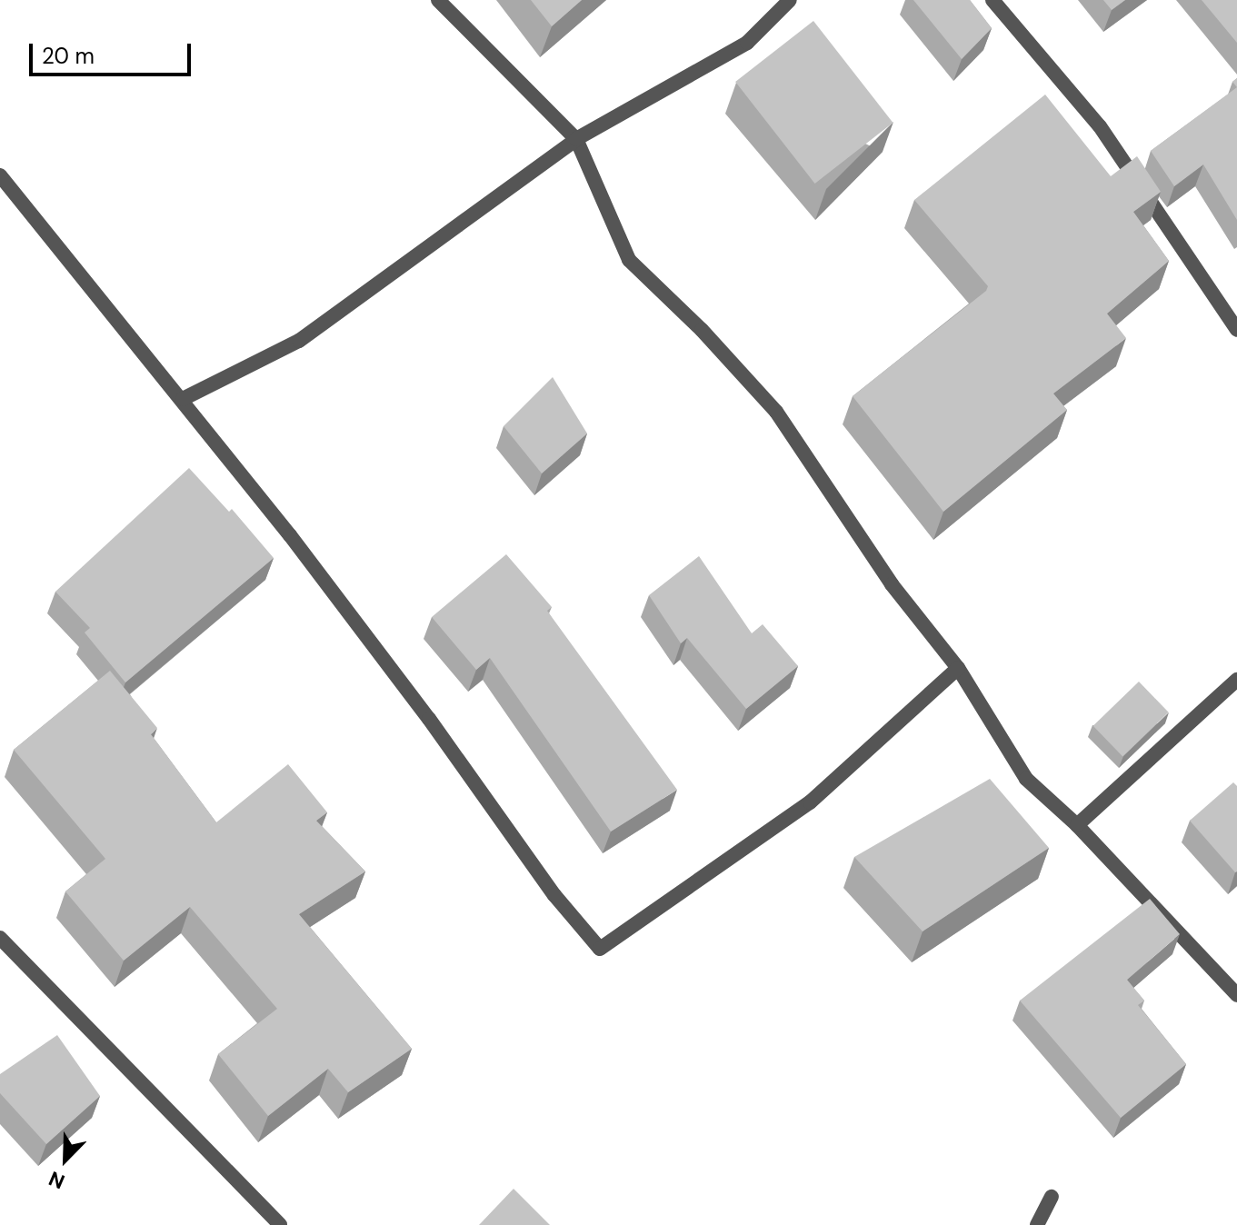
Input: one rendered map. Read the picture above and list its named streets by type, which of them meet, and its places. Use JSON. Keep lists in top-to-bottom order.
{
  "scale_bar": "20 m",
  "north": "bottom left"
}
